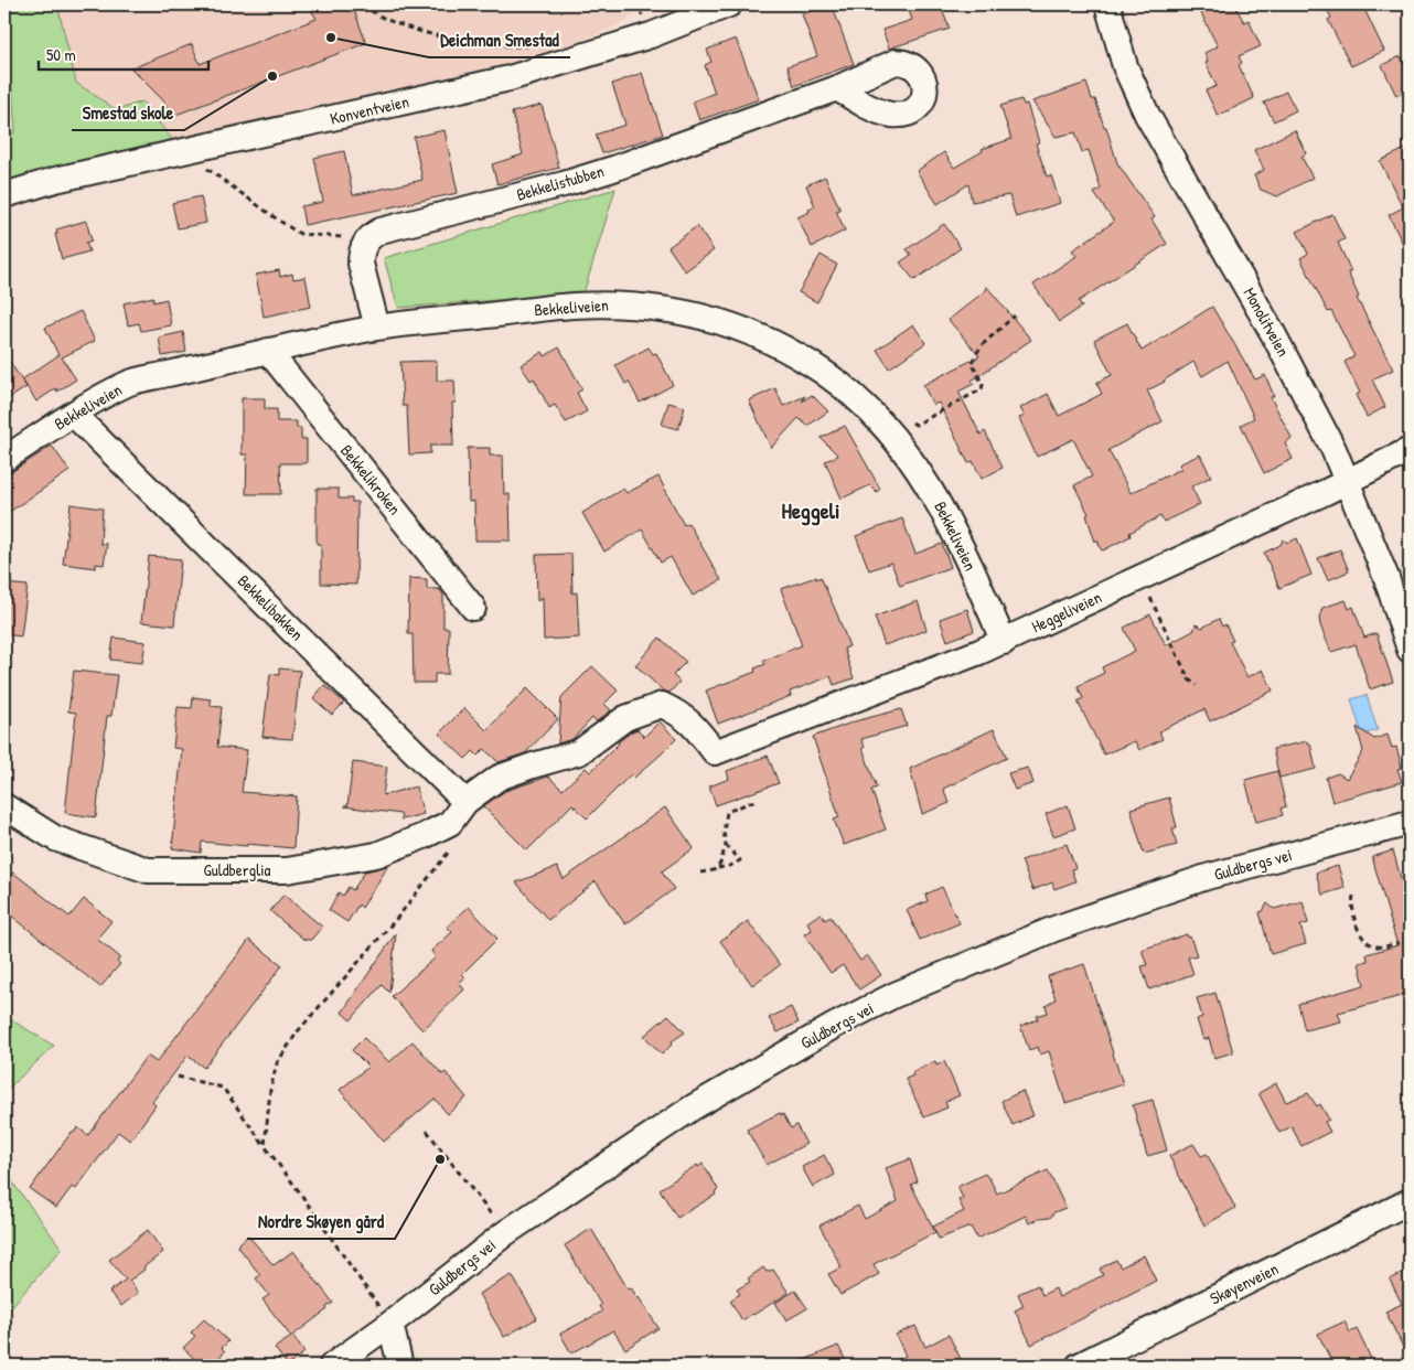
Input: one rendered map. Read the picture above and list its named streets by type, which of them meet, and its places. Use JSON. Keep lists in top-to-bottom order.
{
  "streets": {
    "street": [
      "Konventveien",
      "Bekkelistubben",
      "Bekkeliveien",
      "Monolitveien",
      "Bekkelikroken",
      "Bekkelibakken",
      "Heggeliveien",
      "Guldbergs vei",
      "Guldberglia",
      "Skøyenveien"
    ]
  },
  "crossings": [
    ["Bekkeliveien", "Bekkelikroken"],
    ["Bekkeliveien", "Bekkelibakken"],
    ["Bekkeliveien", "Heggeliveien"],
    ["Monolitveien", "Heggeliveien"],
    ["Bekkelibakken", "Heggeliveien"],
    ["Bekkelibakken", "Guldberglia"],
    ["Heggeliveien", "Guldberglia"]
  ],
  "districts": ["Heggeli"],
  "places": ["Deichman Smestad", "Smestad skole", "Nordre Skøyen gård"],
  "scale_bar": "50 m"
}
